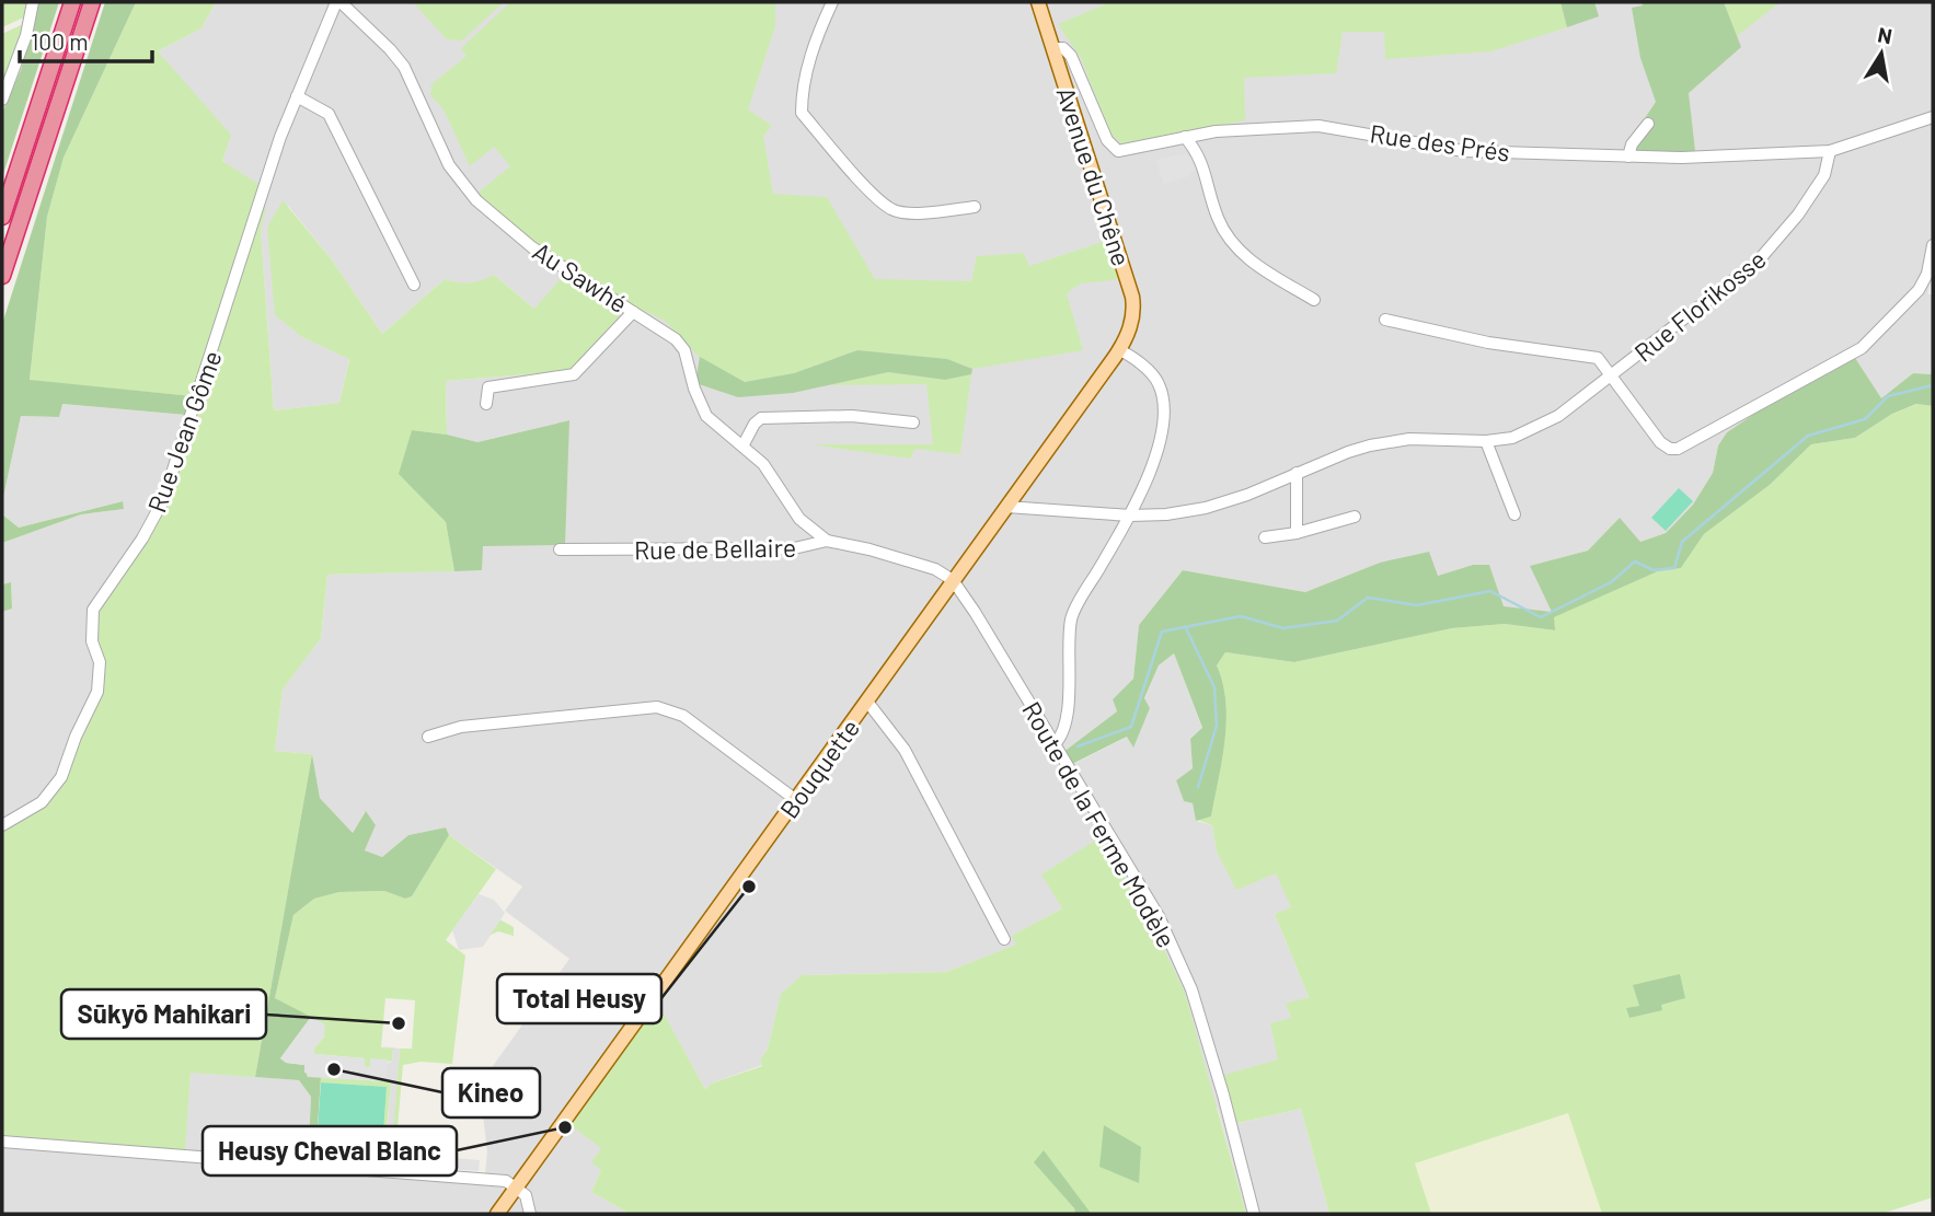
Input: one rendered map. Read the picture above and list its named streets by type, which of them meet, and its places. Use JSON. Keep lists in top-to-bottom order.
{
  "streets": {
    "main road": ["Avenue du Chêne", "Bouquette"],
    "street": [
      "Rue des Prés",
      "Au Sawhé",
      "Rue Florikosse",
      "Rue Jean Gôme",
      "Rue de Bellaire",
      "Route de la Ferme Modèle"
    ]
  },
  "crossings": [
    ["Rue des Prés", "Avenue du Chêne"],
    ["Rue des Prés", "Rue Florikosse"],
    ["Avenue du Chêne", "Bouquette"],
    ["Au Sawhé", "Rue Jean Gôme"],
    ["Au Sawhé", "Rue de Bellaire"],
    ["Rue Florikosse", "Bouquette"],
    ["Rue de Bellaire", "Bouquette"],
    ["Rue de Bellaire", "Route de la Ferme Modèle"],
    ["Bouquette", "Route de la Ferme Modèle"]
  ],
  "places": [
    "Total Heusy",
    "Sūkyō Mahikari",
    "Kineo",
    "Heusy Cheval Blanc"
  ],
  "scale_bar": "100 m",
  "north": "top"
}
